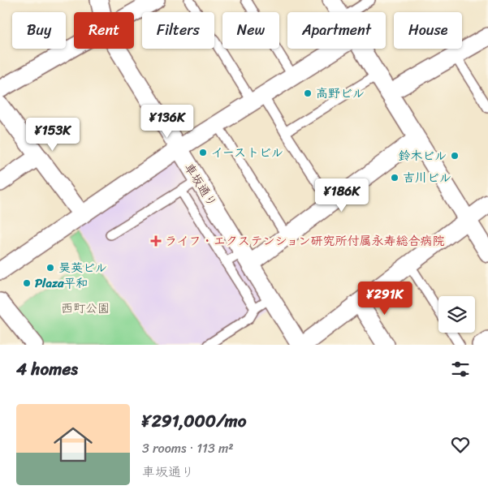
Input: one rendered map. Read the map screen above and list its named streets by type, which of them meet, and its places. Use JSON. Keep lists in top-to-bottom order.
{
  "streets": {
    "street": ["車坂通り"]
  },
  "parks": ["西町公園"],
  "places": {
    "other": [
      "高野ビル",
      "イーストビル",
      "鈴木ビル",
      "吉川ビル",
      "昊英ビル",
      "Plaza平和"
    ],
    "health": ["ライフ・エクステンション研究所付属永寿総合病院"]
  },
  "page": {
    "chip": [
      "Buy",
      "Rent",
      "Filters",
      "New",
      "Apartment",
      "House"
    ],
    "price": [
      "¥136K",
      "¥153K",
      "¥186K",
      "¥291K"
    ],
    "heading": "4 homes",
    "list": [
      {
        "name": "¥291,000/mo",
        "note": "3 rooms · 113 m² · 車坂通り"
      }
    ]
  }
}
